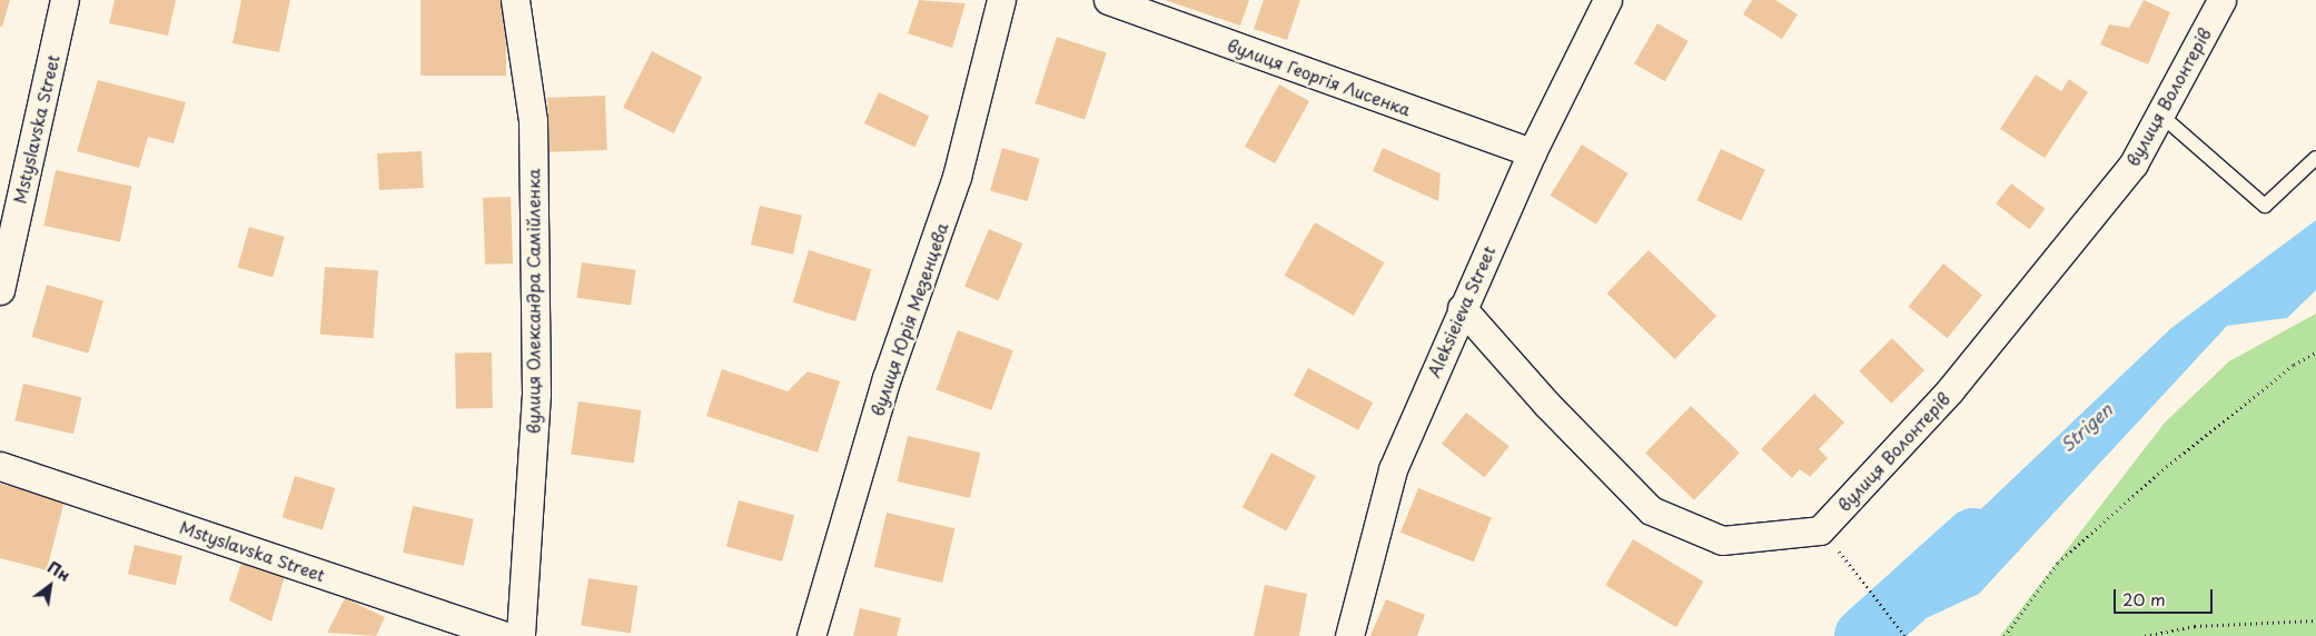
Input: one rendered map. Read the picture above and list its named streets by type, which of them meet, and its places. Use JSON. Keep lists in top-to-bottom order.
{
  "streets": {
    "street": [
      "вулиця Георгія Лисенка",
      "вулиця Волонтерів",
      "Mstyslavska Street",
      "вулиця Олександра Самійленка",
      "Aleksieieva Street",
      "вулиця Юрія Мезенцева"
    ]
  },
  "crossings": [
    ["вулиця Георгія Лисенка", "Aleksieieva Street"],
    ["вулиця Волонтерів", "Aleksieieva Street"]
  ],
  "water": ["Strigen"],
  "scale_bar": "20 m",
  "north": "top right"
}
